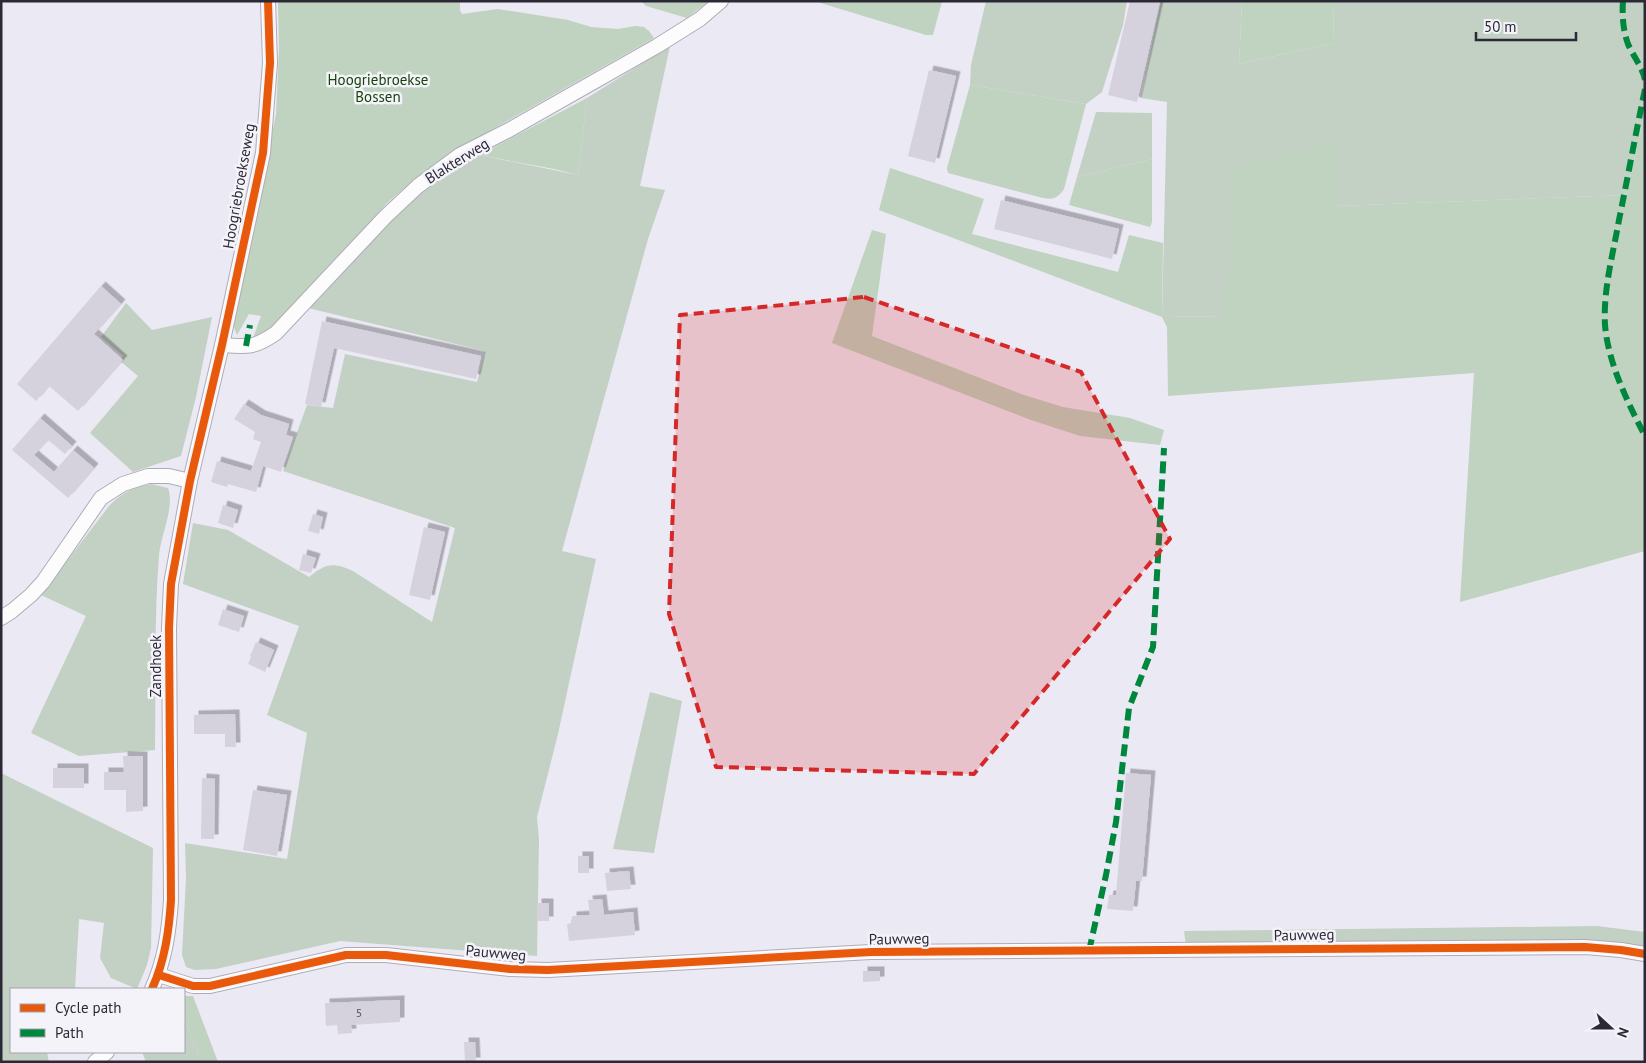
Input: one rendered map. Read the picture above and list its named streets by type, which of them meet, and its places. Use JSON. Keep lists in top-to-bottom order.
{
  "streets": {
    "street": [
      "Blakterweg",
      "Hoogriebroekseweg",
      "Zandhoek",
      "Pauwweg"
    ]
  },
  "crossings": [
    ["Blakterweg", "Hoogriebroekseweg"],
    ["Blakterweg", "Zandhoek"],
    ["Hoogriebroekseweg", "Zandhoek"],
    ["Zandhoek", "Pauwweg"]
  ],
  "parks": ["Hoogriebroekse Bossen"],
  "house_numbers": ["5"],
  "legend": ["Cycle path", "Path"],
  "scale_bar": "50 m",
  "north": "right"
}
